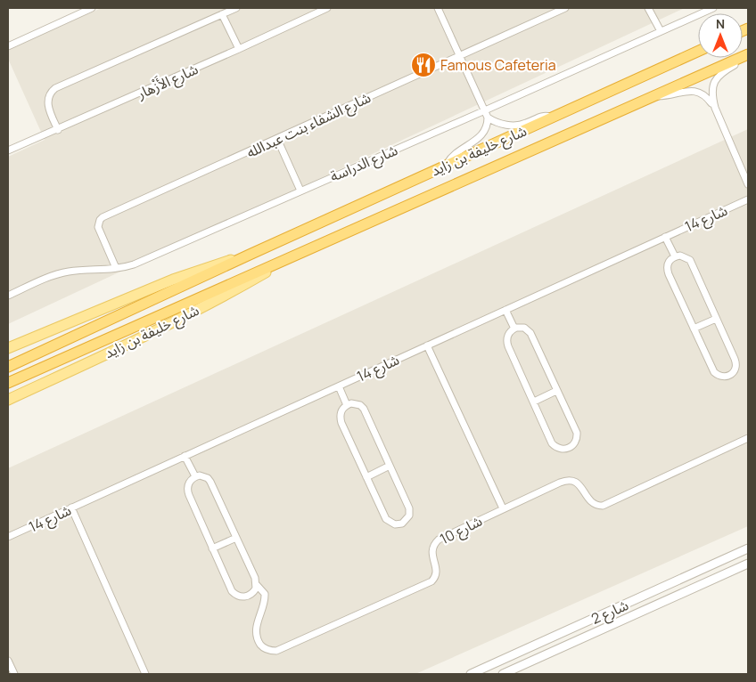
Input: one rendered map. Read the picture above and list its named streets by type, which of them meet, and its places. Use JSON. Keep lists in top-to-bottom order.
{
  "streets": {
    "highway": ["شارع خليفة بن زايد"],
    "street": [
      "شارع الأَزْهار",
      "شارع الشفاء بنت عبدالله",
      "شارع الدراسة",
      "شارع 14",
      "شارع 10",
      "شارع 2"
    ]
  },
  "crossings": [
    ["شارع الشفاء بنت عبدالله", "شارع الدراسة"]
  ],
  "places": {
    "restaurant": ["Famous Cafeteria"]
  },
  "north": "top"
}
